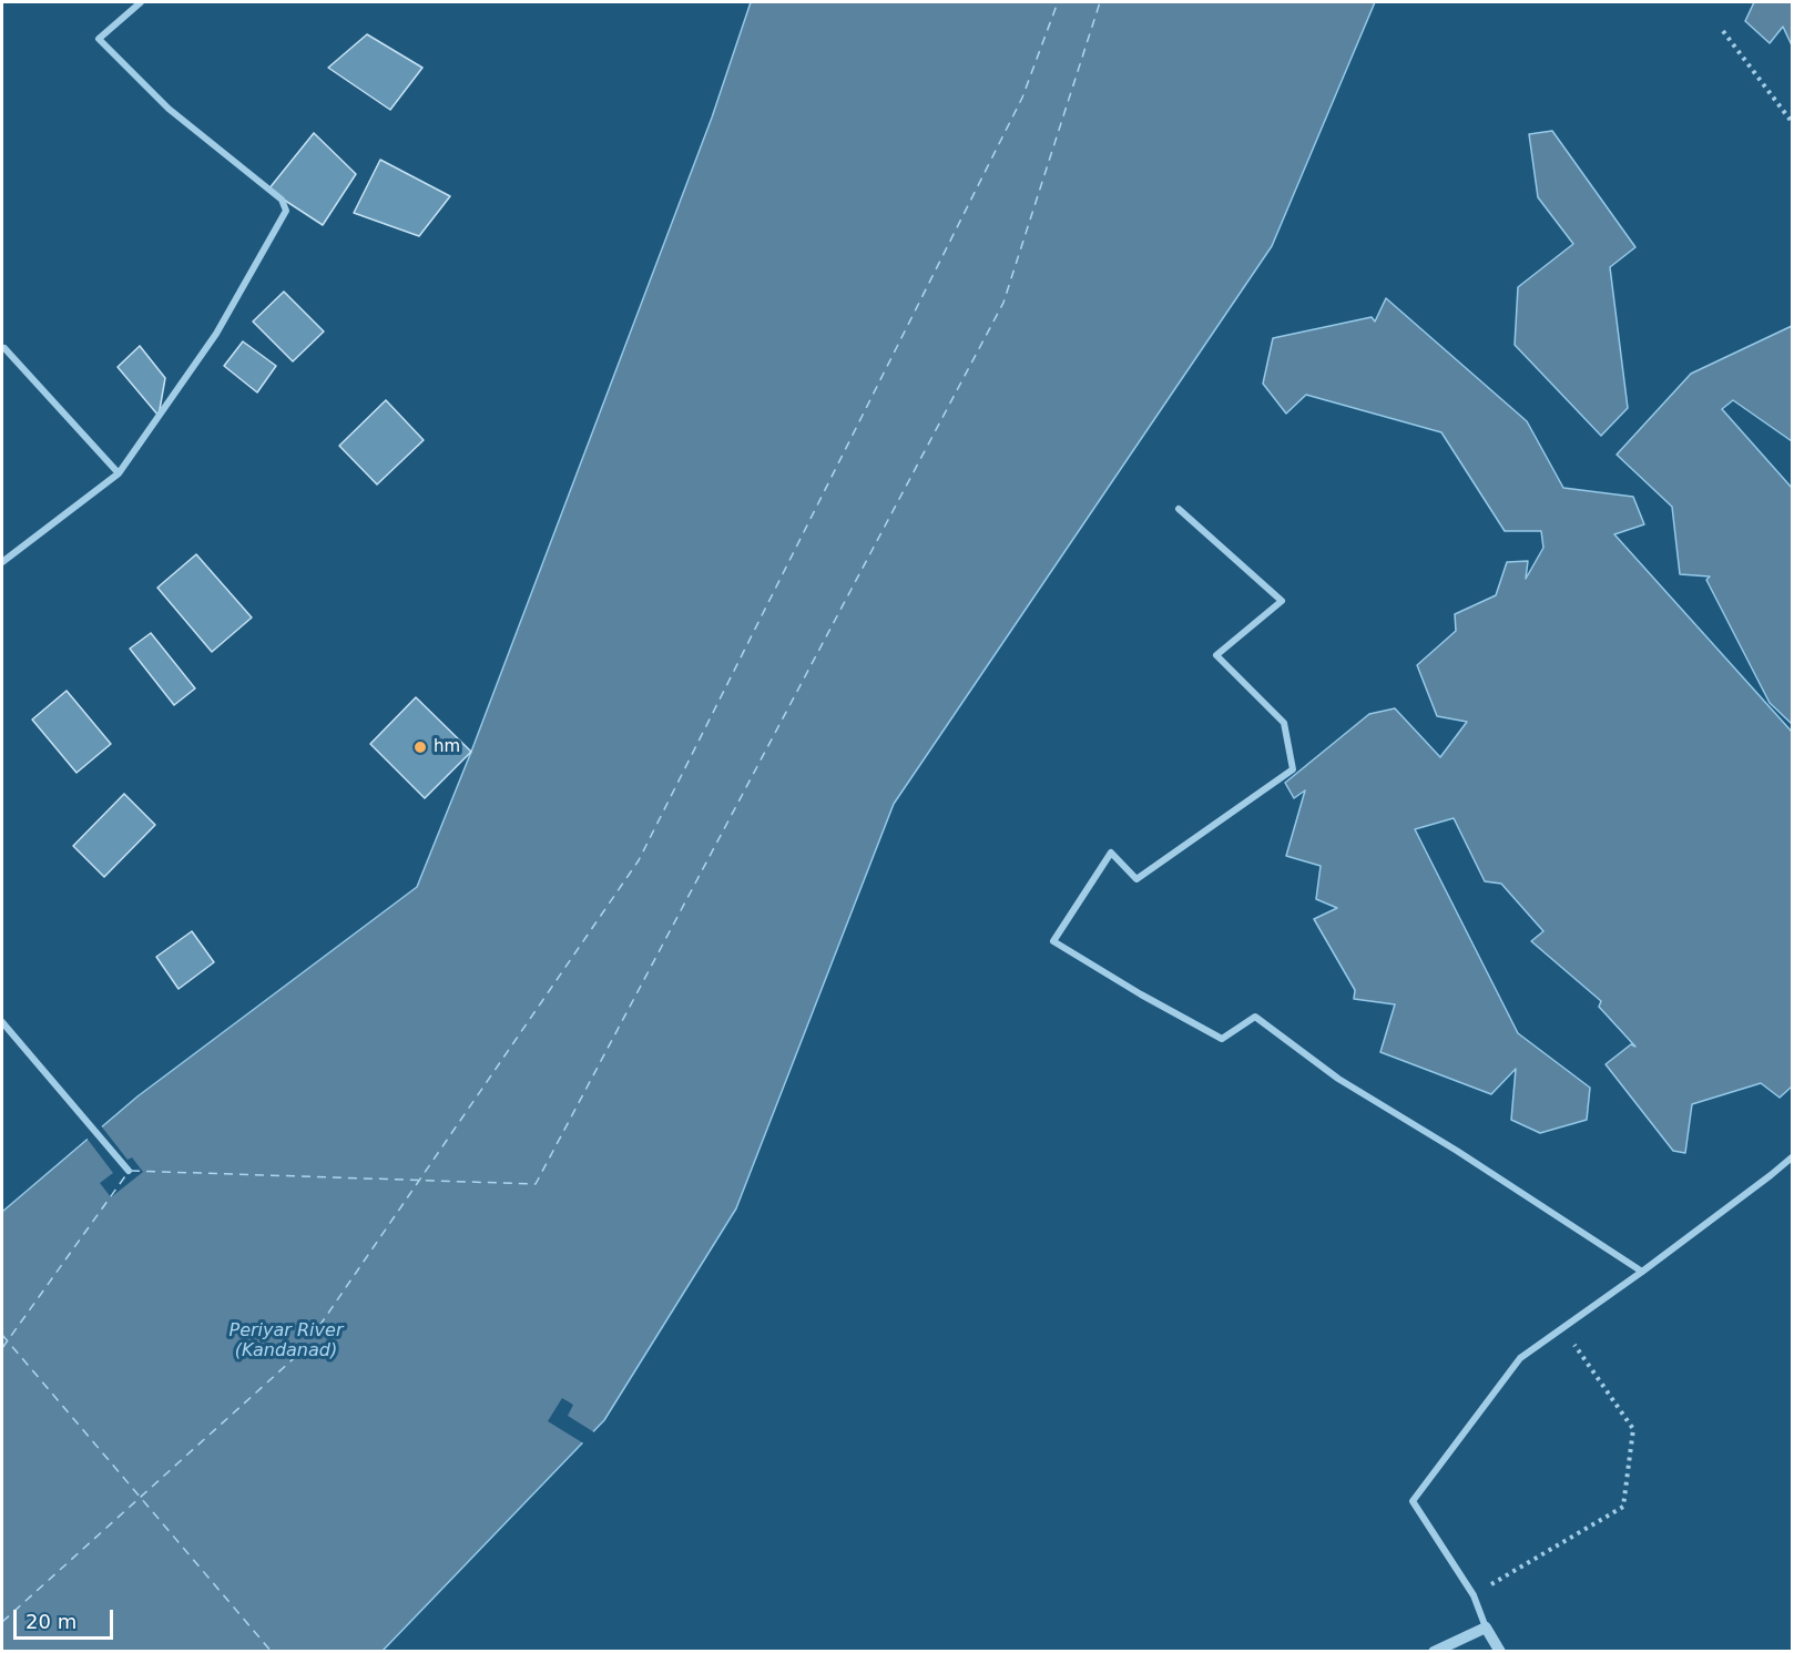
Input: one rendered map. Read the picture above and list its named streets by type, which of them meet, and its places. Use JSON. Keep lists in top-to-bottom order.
{
  "water": ["Periyar River (Kandanad)"],
  "places": ["hm"],
  "scale_bar": "20 m"
}
